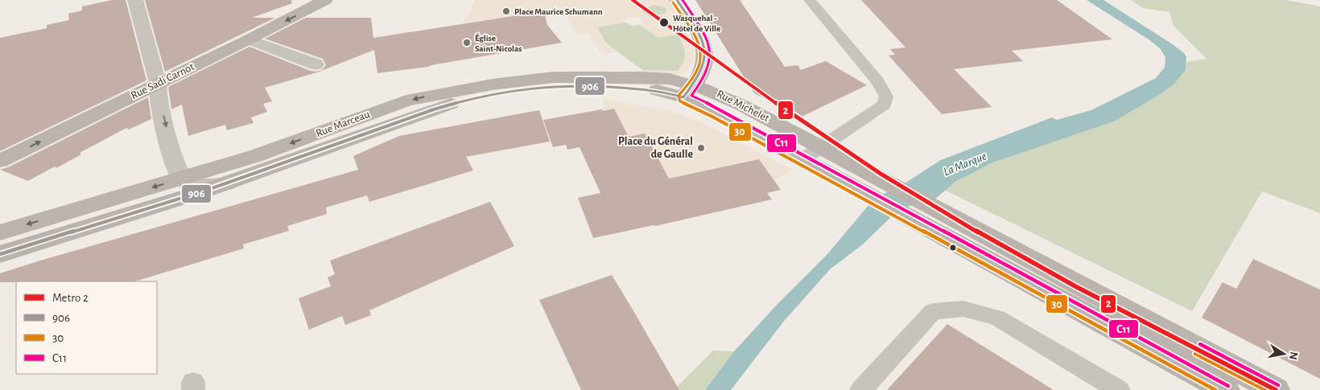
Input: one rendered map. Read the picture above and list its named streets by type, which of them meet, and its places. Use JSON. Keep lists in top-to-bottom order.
{
  "streets": {
    "street": ["Rue Sadi Carnot", "Rue Michelet", "Rue Marceau"]
  },
  "crossings": [
    ["Rue Michelet", "Rue Marceau"]
  ],
  "water": ["La Marque"],
  "places": [
    "Place Maurice Schumann",
    "Wasquehal - Hôtel de Ville",
    "Église Saint-Nicolas",
    "Place du Général de Gaulle"
  ],
  "lines": [
    "metro line 2",
    "transit line 906",
    "transit line C11",
    "transit line 30"
  ],
  "legend": [
    "Metro 2",
    "906",
    "30",
    "C11"
  ],
  "north": "right"
}
